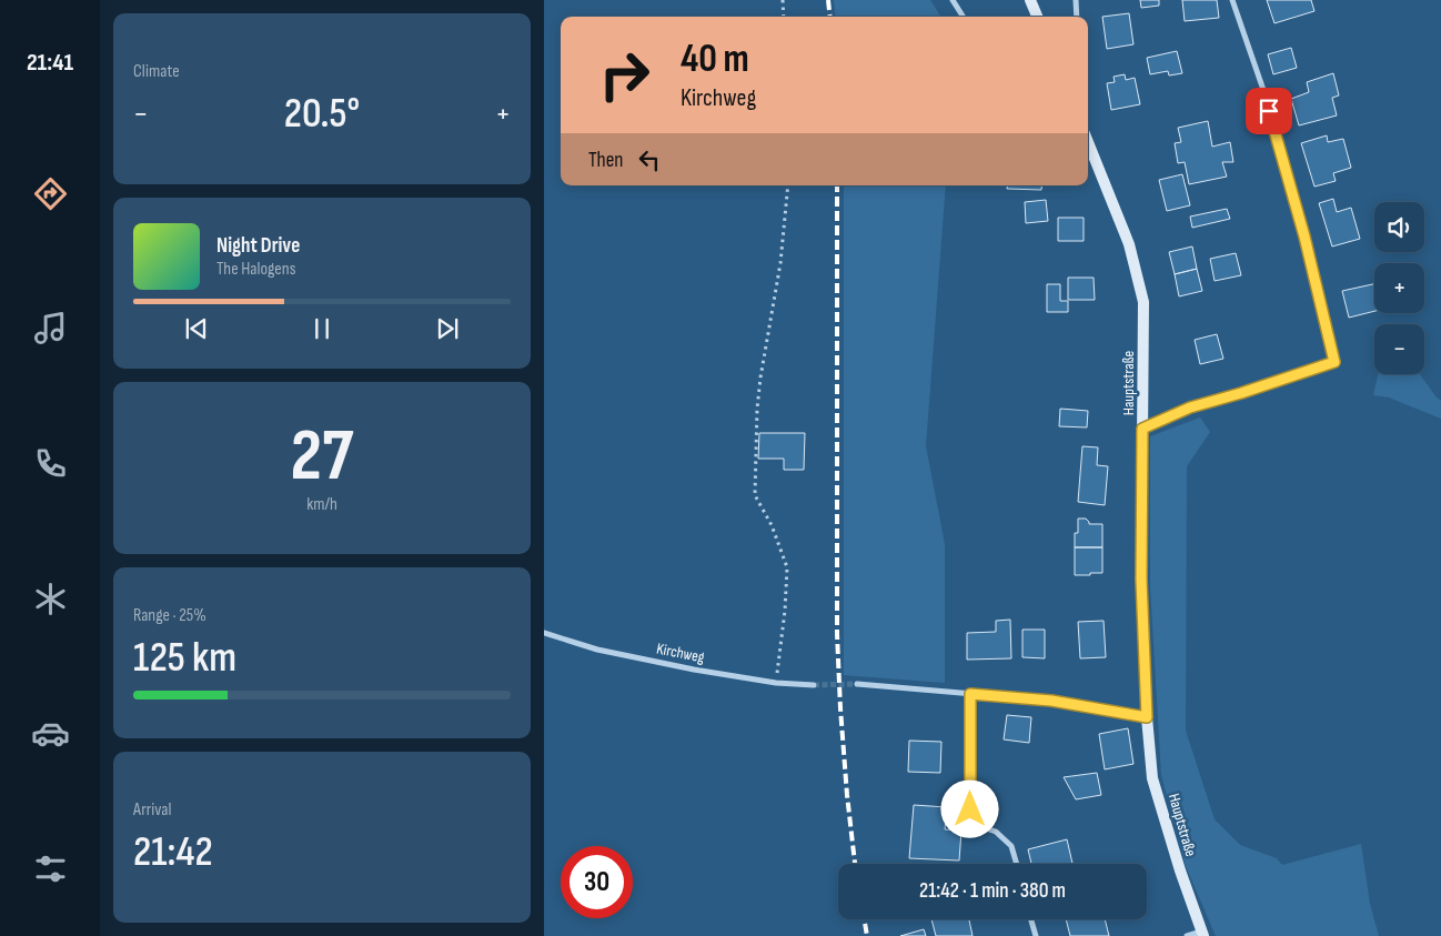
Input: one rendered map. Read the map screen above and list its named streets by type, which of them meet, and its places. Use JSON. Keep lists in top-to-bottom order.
{
  "streets": {
    "main road": ["Hauptstraße"],
    "street": ["Kirchweg"]
  },
  "page": {
    "tabs": "21:41",
    "tile": [
      "Climate",
      ["27", "km/h"],
      ["Range · 25%", "125 km"],
      ["Arrival", "21:42"]
    ],
    "turn": ["40 m", "Kirchweg"],
    "heat": ["−", "20.5°", "+"],
    "then": "Then",
    "map_buttons": ["+", "−"],
    "song": ["Night Drive", "The Halogens"],
    "limit": "30",
    "trip": "21:42 · 1 min · 380 m"
  }
}
